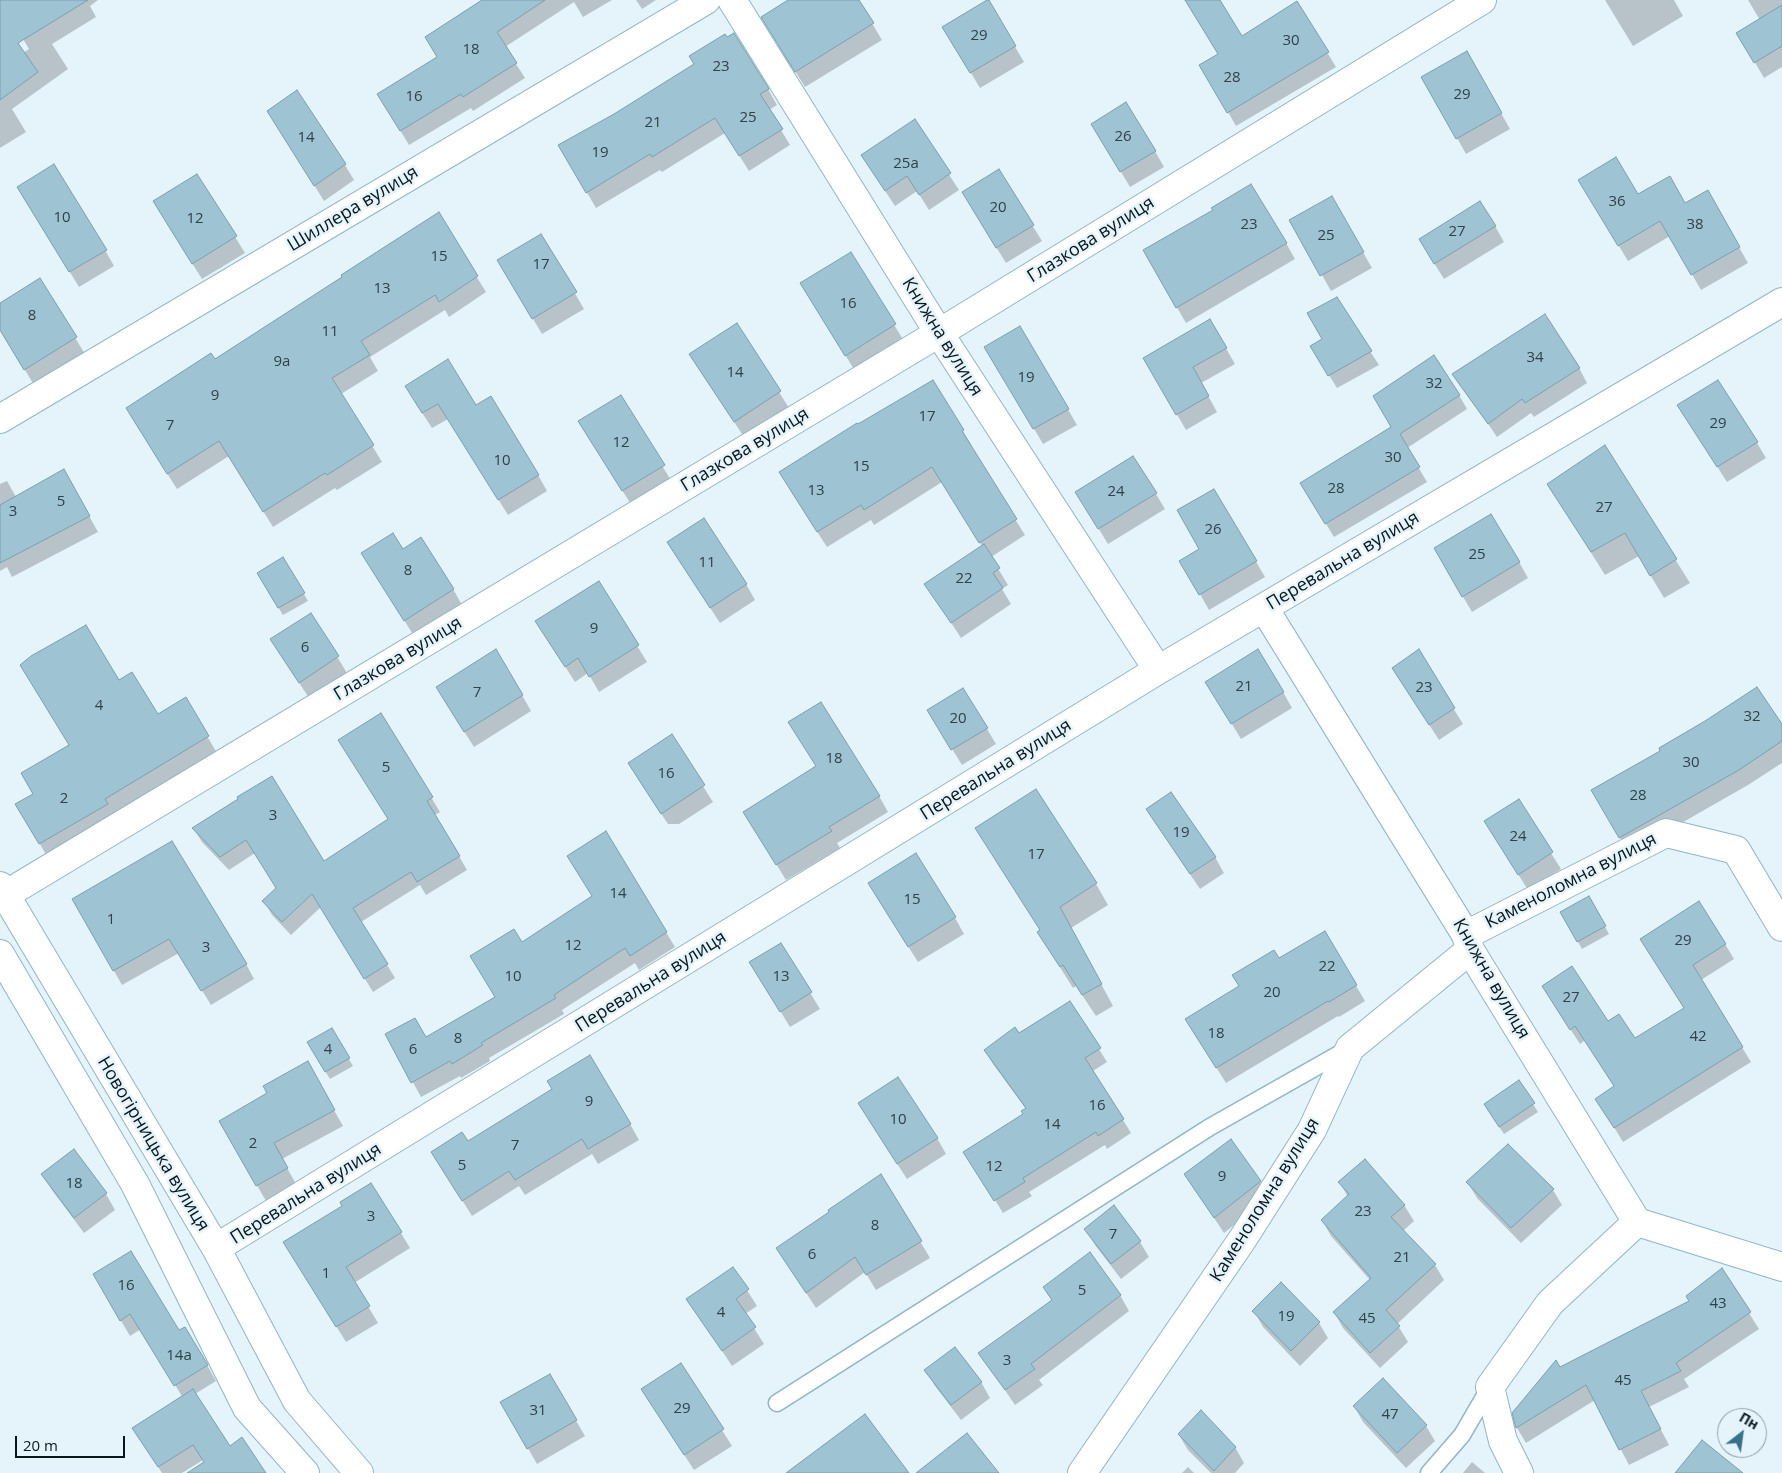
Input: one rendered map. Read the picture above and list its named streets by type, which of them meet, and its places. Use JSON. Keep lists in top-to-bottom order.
{
  "streets": {
    "street": [
      "Шиллера вулиця",
      "Глазкова вулиця",
      "Книжна вулиця",
      "Перевальна вулиця",
      "Каменоломна вулиця",
      "Новогірницька вулиця"
    ]
  },
  "crossings": [
    ["Глазкова вулиця", "Книжна вулиця"],
    ["Глазкова вулиця", "Новогірницька вулиця"],
    ["Книжна вулиця", "Перевальна вулиця"],
    ["Книжна вулиця", "Каменоломна вулиця"],
    ["Перевальна вулиця", "Новогірницька вулиця"]
  ],
  "house_numbers": [
    "29",
    "30",
    "18",
    "23",
    "28",
    "29",
    "16",
    "25",
    "21",
    "26",
    "14",
    "19",
    "25а",
    "36",
    "20",
    "10",
    "12",
    "23",
    "38",
    "27",
    "25",
    "15",
    "17",
    "13",
    "16",
    "8",
    "11",
    "34",
    "9а",
    "14",
    "19",
    "32",
    "9",
    "17",
    "29",
    "7",
    "12",
    "30",
    "10",
    "15",
    "28",
    "13",
    "24",
    "5",
    "27",
    "3",
    "26",
    "25",
    "11",
    "8",
    "22",
    "9",
    "6",
    "21",
    "23",
    "7",
    "4",
    "32",
    "20",
    "18",
    "30",
    "5",
    "16",
    "28",
    "2",
    "3",
    "19",
    "24",
    "17",
    "14",
    "15",
    "1",
    "29",
    "12",
    "3",
    "22",
    "10",
    "13",
    "20",
    "27",
    "18",
    "42",
    "8",
    "4",
    "6",
    "9",
    "16",
    "10",
    "14",
    "2",
    "7",
    "5",
    "12",
    "9",
    "18",
    "23",
    "3",
    "8",
    "7",
    "6",
    "21",
    "1",
    "16",
    "5",
    "43",
    "4",
    "19",
    "45",
    "14а",
    "3",
    "45",
    "29",
    "31",
    "47"
  ],
  "scale_bar": "20 m",
  "north": "top right"
}
